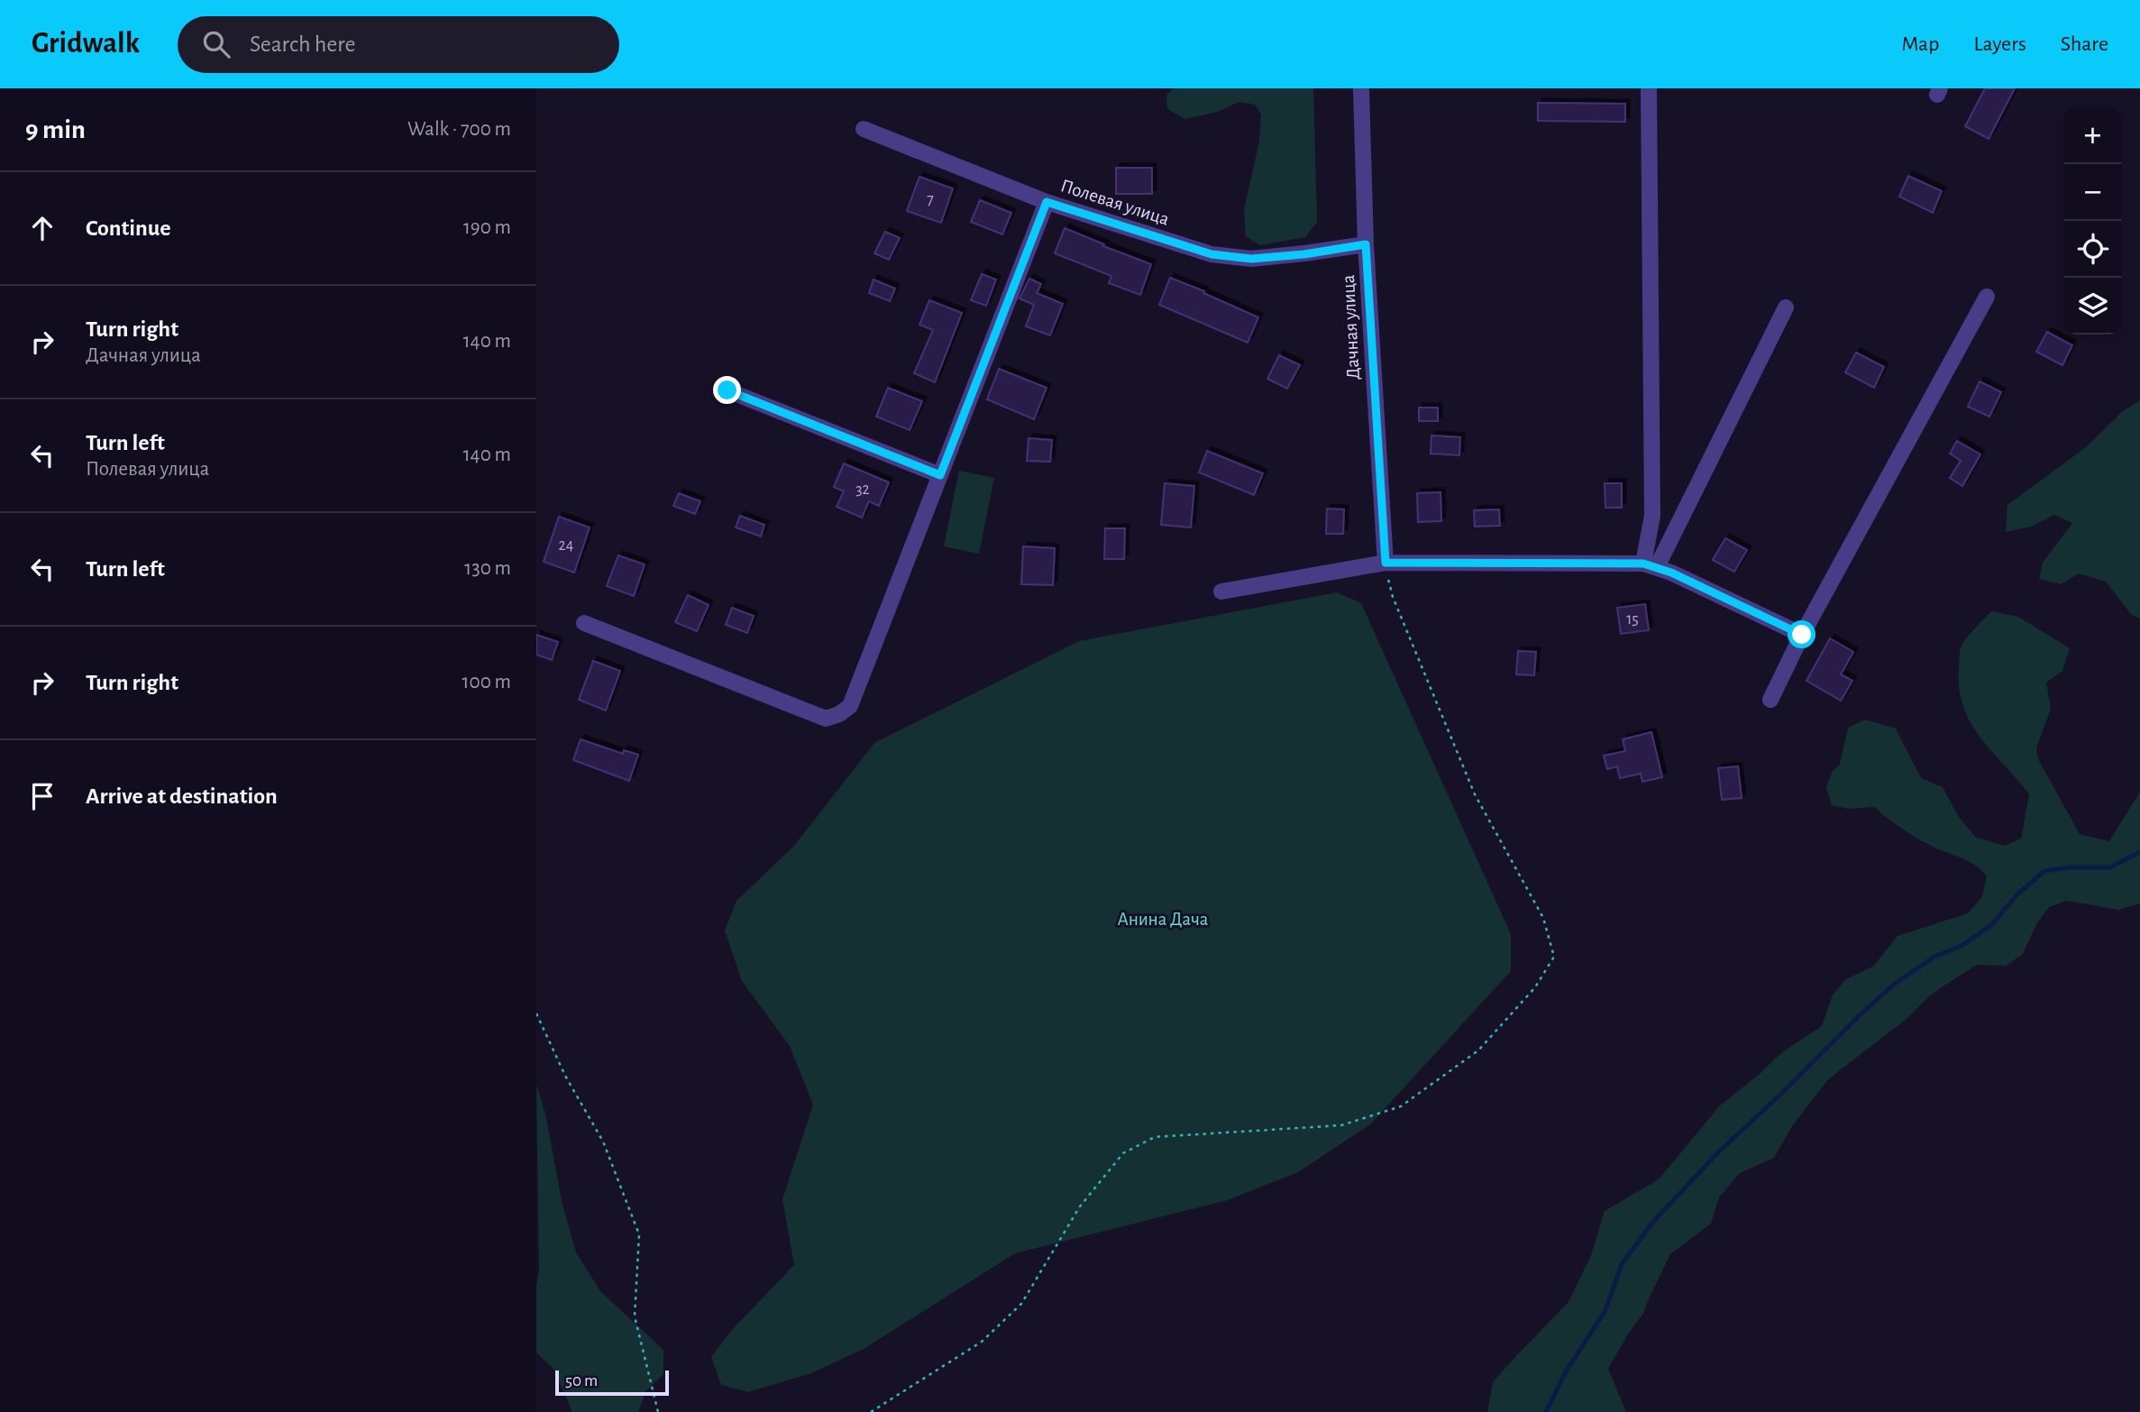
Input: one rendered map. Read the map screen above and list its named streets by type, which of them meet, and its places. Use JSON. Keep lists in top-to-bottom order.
{
  "streets": {
    "street": ["Полевая улица", "Дачная улица"]
  },
  "crossings": [
    ["Полевая улица", "Дачная улица"]
  ],
  "parks": ["Анина Дача"],
  "house_numbers": [
    "7",
    "32",
    "24",
    "15"
  ],
  "scale_bar": "50 m",
  "page": {
    "header": "Gridwalk",
    "search": "Search here",
    "nav": ["Map", "Layers", "Share"],
    "heading": ["9 min", "Walk · 700 m"],
    "map_buttons": ["+", "−"],
    "list": [
      ["Continue", "190 m"],
      ["Turn right", "Дачная улица", "140 m"],
      ["Turn left", "Полевая улица", "140 m"],
      ["Turn left", "130 m"],
      ["Turn right", "100 m"],
      "Arrive at destination"
    ],
    "scale": "50 m"
  }
}
